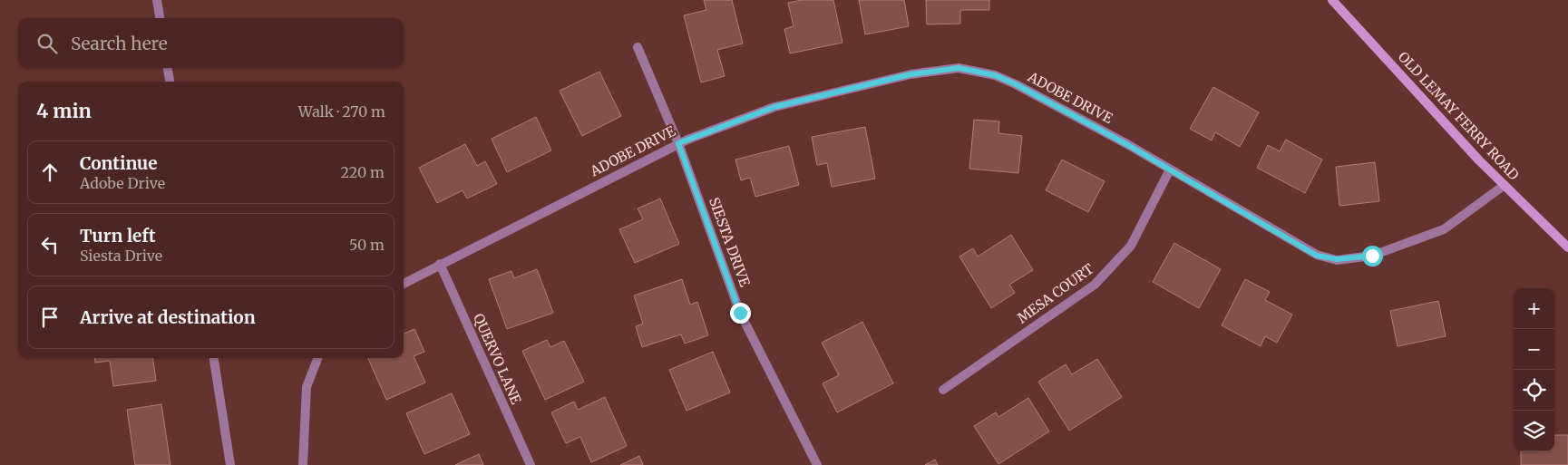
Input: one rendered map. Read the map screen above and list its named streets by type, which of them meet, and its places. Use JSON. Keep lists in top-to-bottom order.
{
  "streets": {
    "main road": ["OLD LEMAY FERRY ROAD"],
    "street": [
      "ADOBE DRIVE",
      "SIESTA DRIVE",
      "MESA COURT",
      "QUERVO LANE"
    ]
  },
  "crossings": [
    ["ADOBE DRIVE", "OLD LEMAY FERRY ROAD"],
    ["ADOBE DRIVE", "SIESTA DRIVE"],
    ["ADOBE DRIVE", "MESA COURT"],
    ["ADOBE DRIVE", "QUERVO LANE"]
  ],
  "page": {
    "search": "Search here",
    "heading": ["4 min", "Walk · 270 m"],
    "list": [
      ["Continue", "Adobe Drive", "220 m"],
      ["Turn left", "Siesta Drive", "50 m"],
      "Arrive at destination"
    ],
    "map_buttons": ["+", "−"]
  }
}
